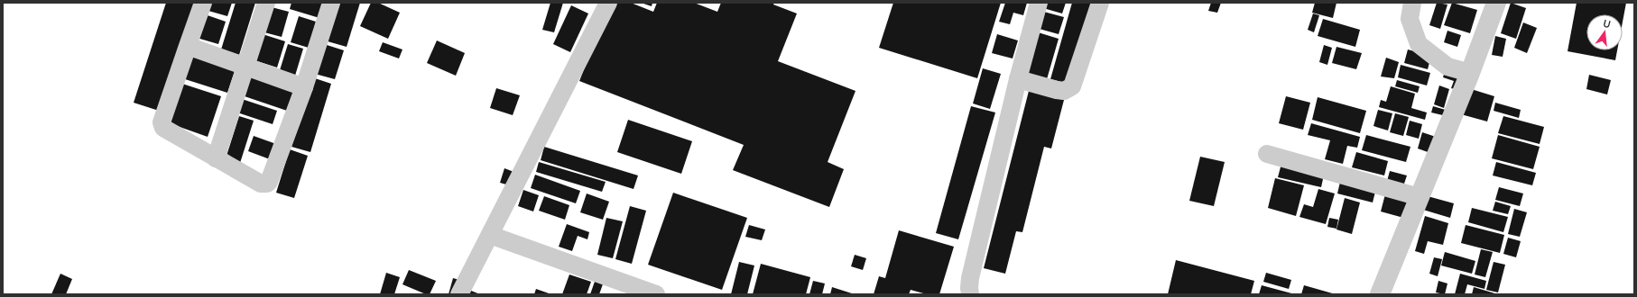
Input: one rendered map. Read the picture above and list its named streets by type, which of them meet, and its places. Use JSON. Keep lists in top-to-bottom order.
{
  "north": "top"
}
